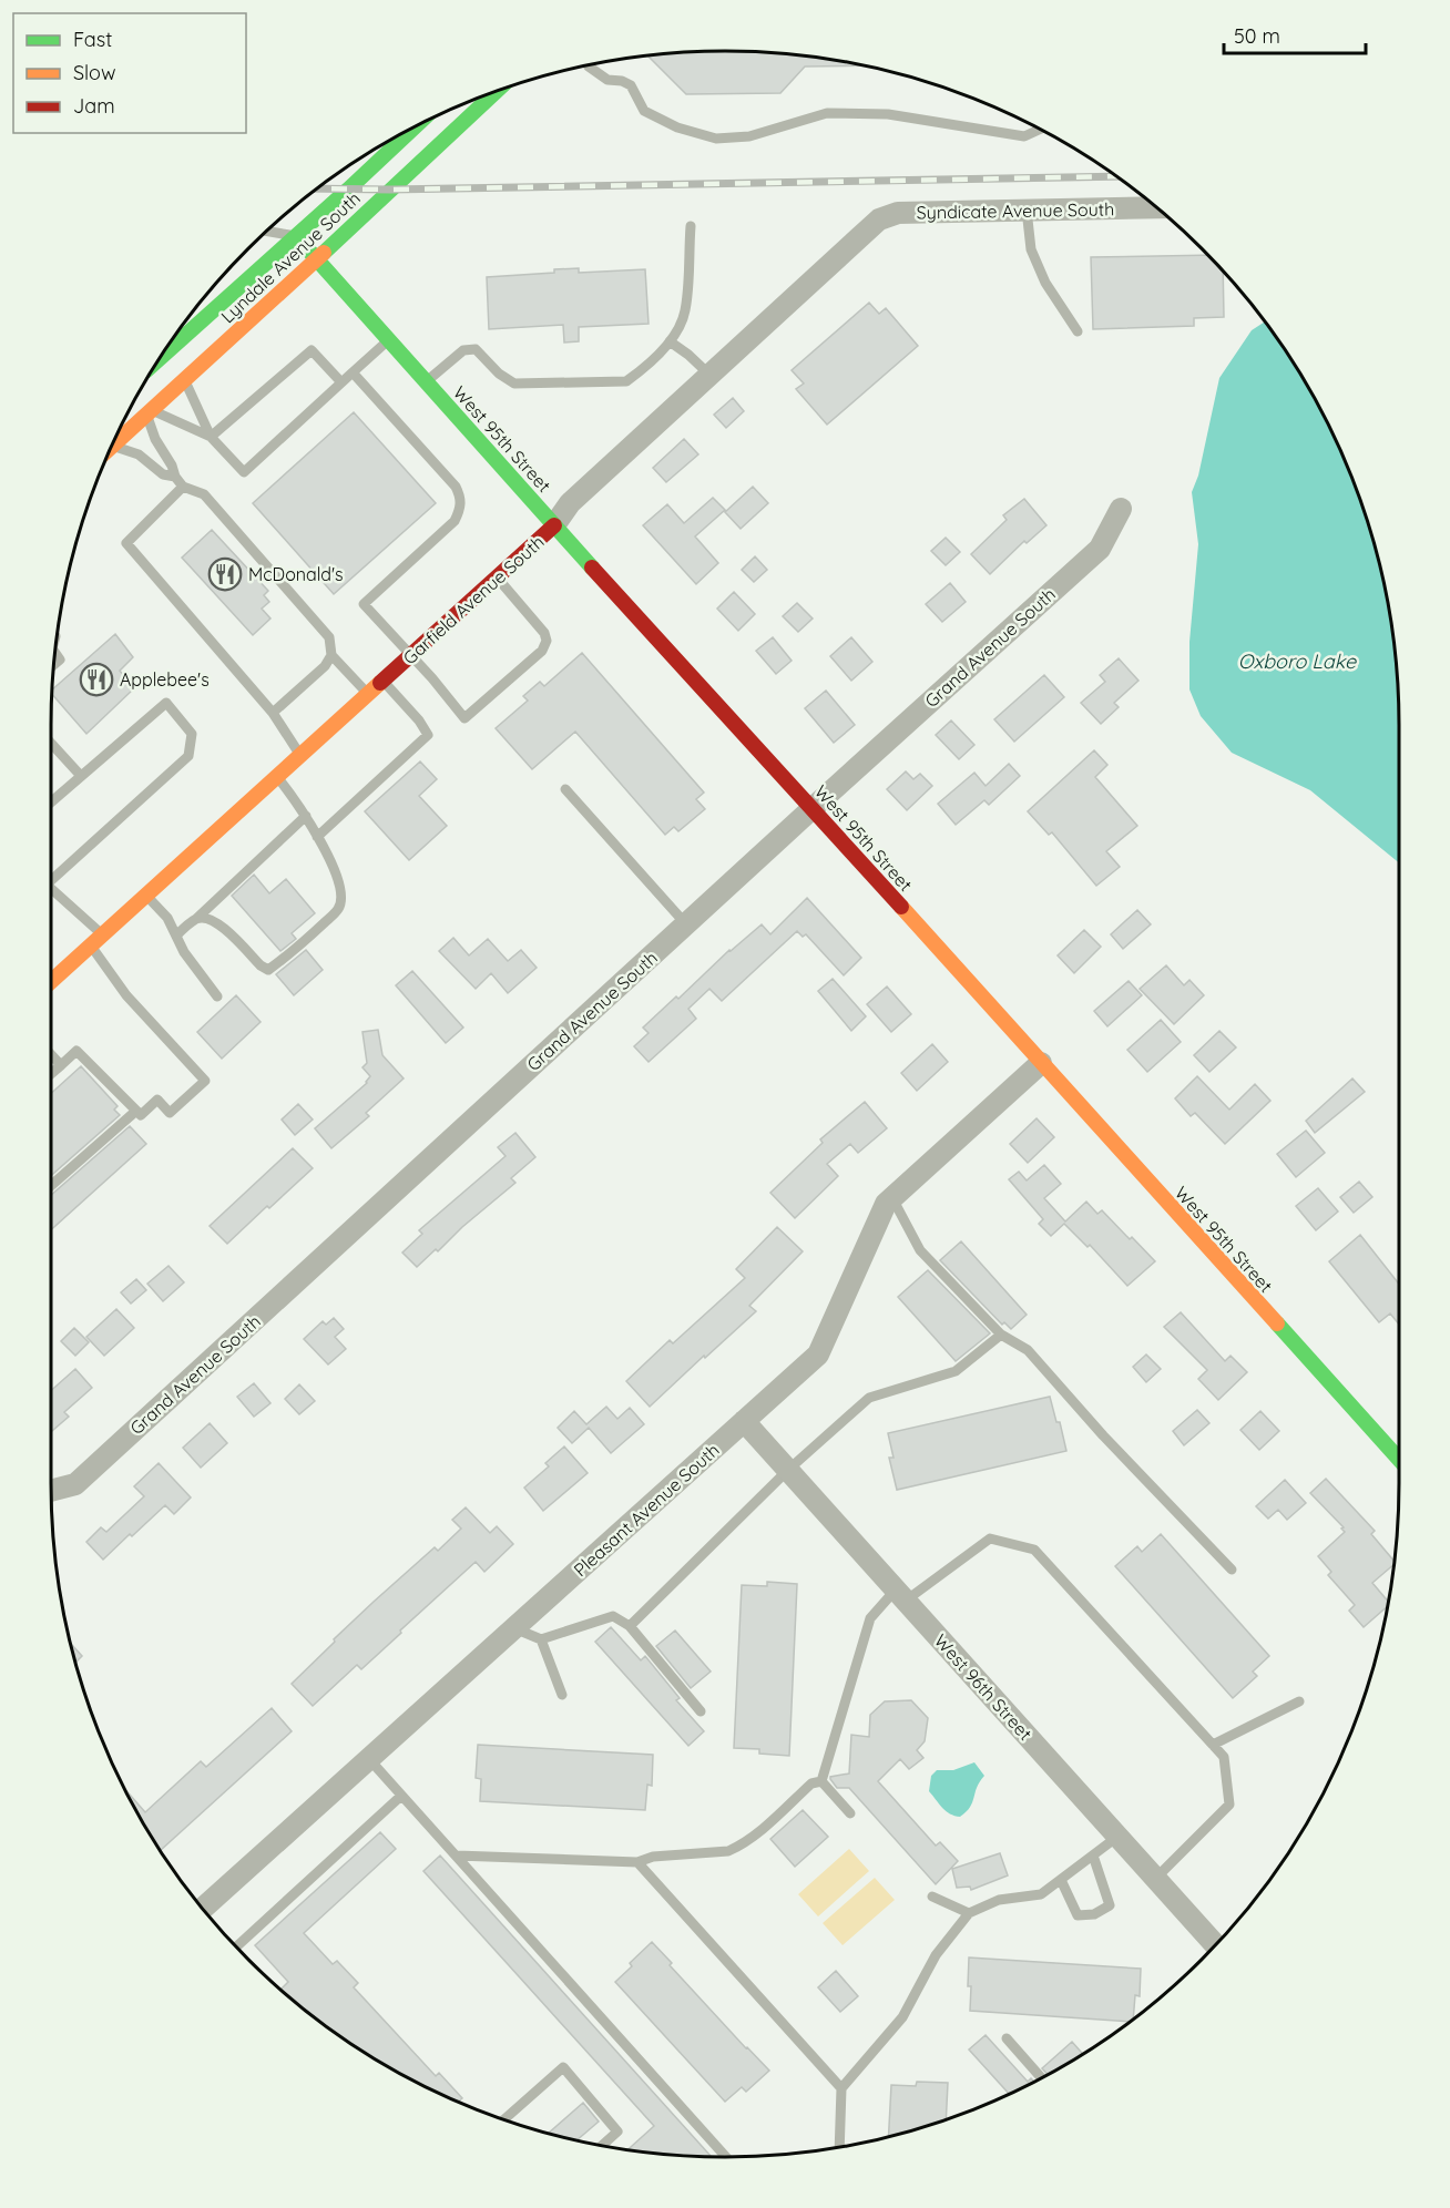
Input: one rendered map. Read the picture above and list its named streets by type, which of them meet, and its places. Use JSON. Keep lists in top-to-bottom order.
{
  "streets": {
    "street": [
      "Syndicate Avenue South",
      "Lyndale Avenue South",
      "West 95th Street",
      "Garfield Avenue South",
      "Grand Avenue South",
      "Pleasant Avenue South",
      "West 96th Street"
    ]
  },
  "crossings": [
    ["Syndicate Avenue South", "Garfield Avenue South"],
    ["Lyndale Avenue South", "West 95th Street"],
    ["West 95th Street", "Garfield Avenue South"],
    ["West 95th Street", "Grand Avenue South"],
    ["West 95th Street", "Pleasant Avenue South"],
    ["Pleasant Avenue South", "West 96th Street"]
  ],
  "water": ["Oxboro Lake"],
  "places": {
    "restaurant": ["McDonald's", "Applebee's"]
  },
  "legend": ["Fast", "Slow", "Jam"],
  "scale_bar": "50 m"
}
